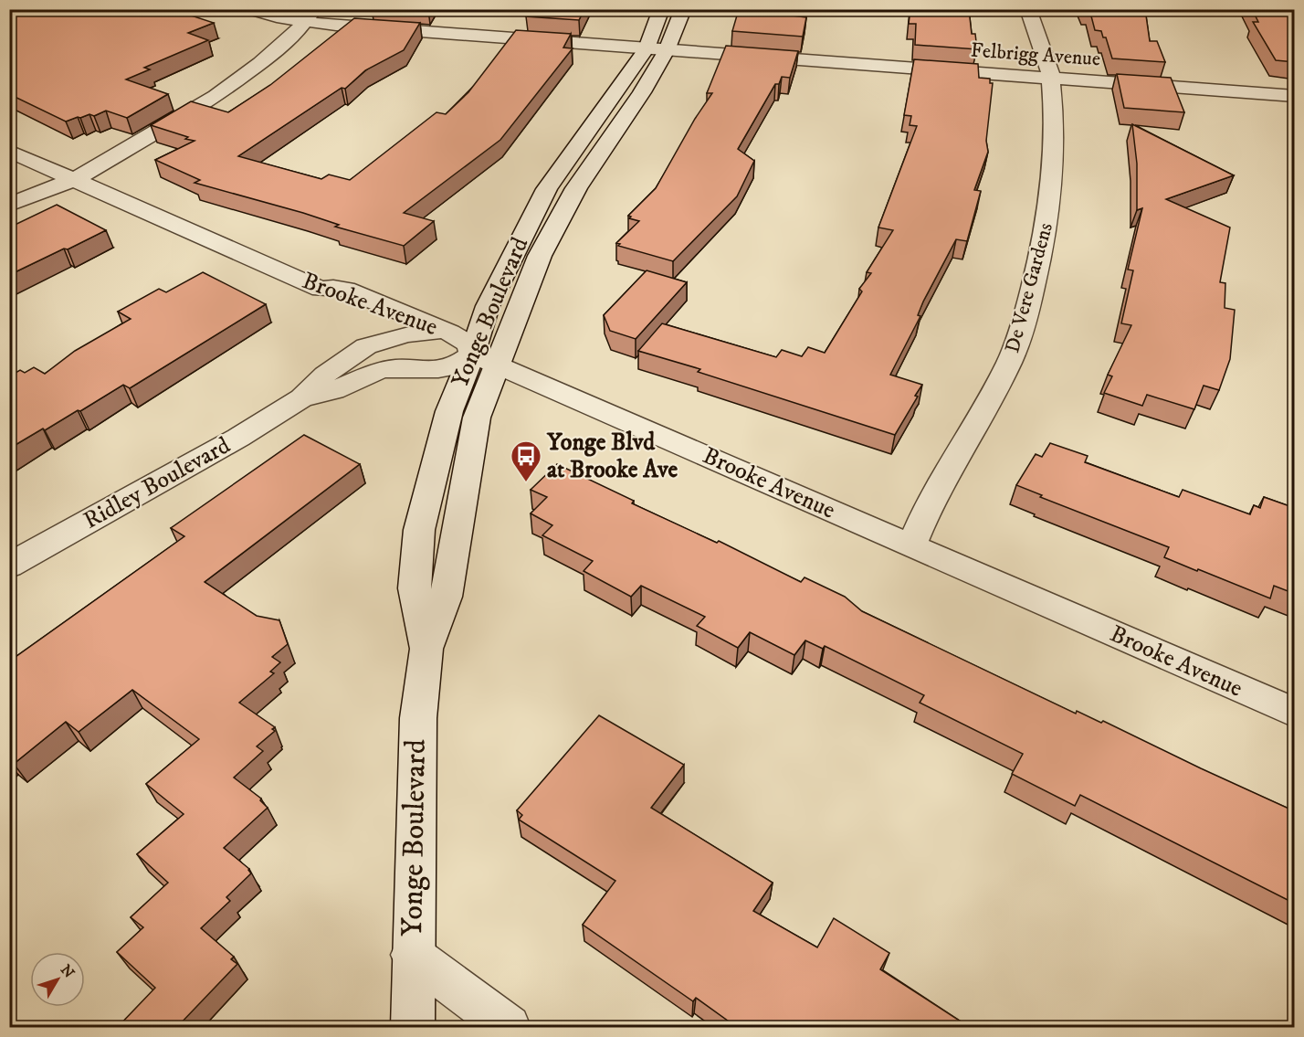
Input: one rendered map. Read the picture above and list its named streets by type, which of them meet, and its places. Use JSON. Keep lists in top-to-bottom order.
{
  "streets": {
    "street": [
      "Felbrigg Avenue",
      "De Vere Gardens",
      "Brooke Avenue",
      "Yonge Boulevard",
      "Ridley Boulevard"
    ]
  },
  "crossings": [
    ["Felbrigg Avenue", "De Vere Gardens"],
    ["Felbrigg Avenue", "Yonge Boulevard"],
    ["De Vere Gardens", "Brooke Avenue"],
    ["Brooke Avenue", "Yonge Boulevard"],
    ["Brooke Avenue", "Ridley Boulevard"],
    ["Yonge Boulevard", "Ridley Boulevard"]
  ],
  "places": {
    "bus stop": ["Yonge Blvd at Brooke Ave"]
  },
  "north": "top right"
}
